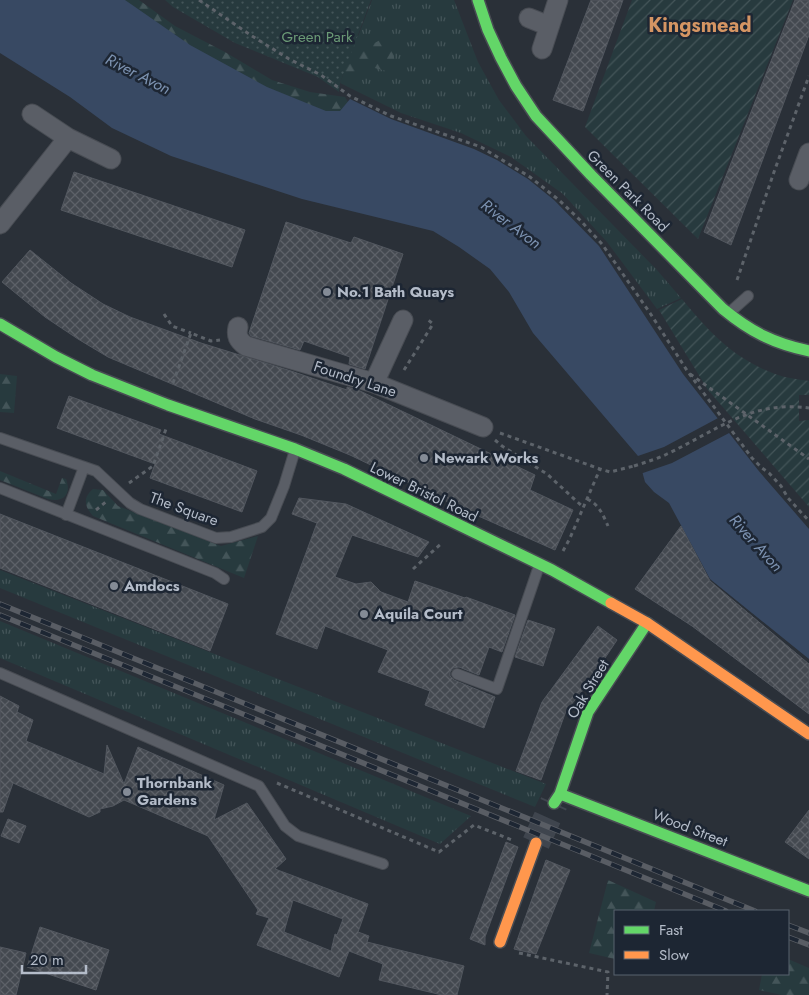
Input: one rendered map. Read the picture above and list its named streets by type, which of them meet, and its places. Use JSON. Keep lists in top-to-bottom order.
{
  "streets": {
    "main road": [
      "Green Park Road",
      "Lower Bristol Road",
      "Oak Street",
      "Wood Street"
    ],
    "street": ["Foundry Lane"],
    "lane": ["The Square"]
  },
  "crossings": [
    ["Lower Bristol Road", "The Square"],
    ["Lower Bristol Road", "Oak Street"],
    ["Oak Street", "Wood Street"]
  ],
  "districts": ["Kingsmead"],
  "water": ["River Avon"],
  "parks": ["Green Park"],
  "places": [
    "No.1 Bath Quays",
    "Newark Works",
    "Amdocs",
    "Aquila Court",
    "Thornbank Gardens"
  ],
  "legend": ["Fast", "Slow"],
  "scale_bar": "20 m"
}
